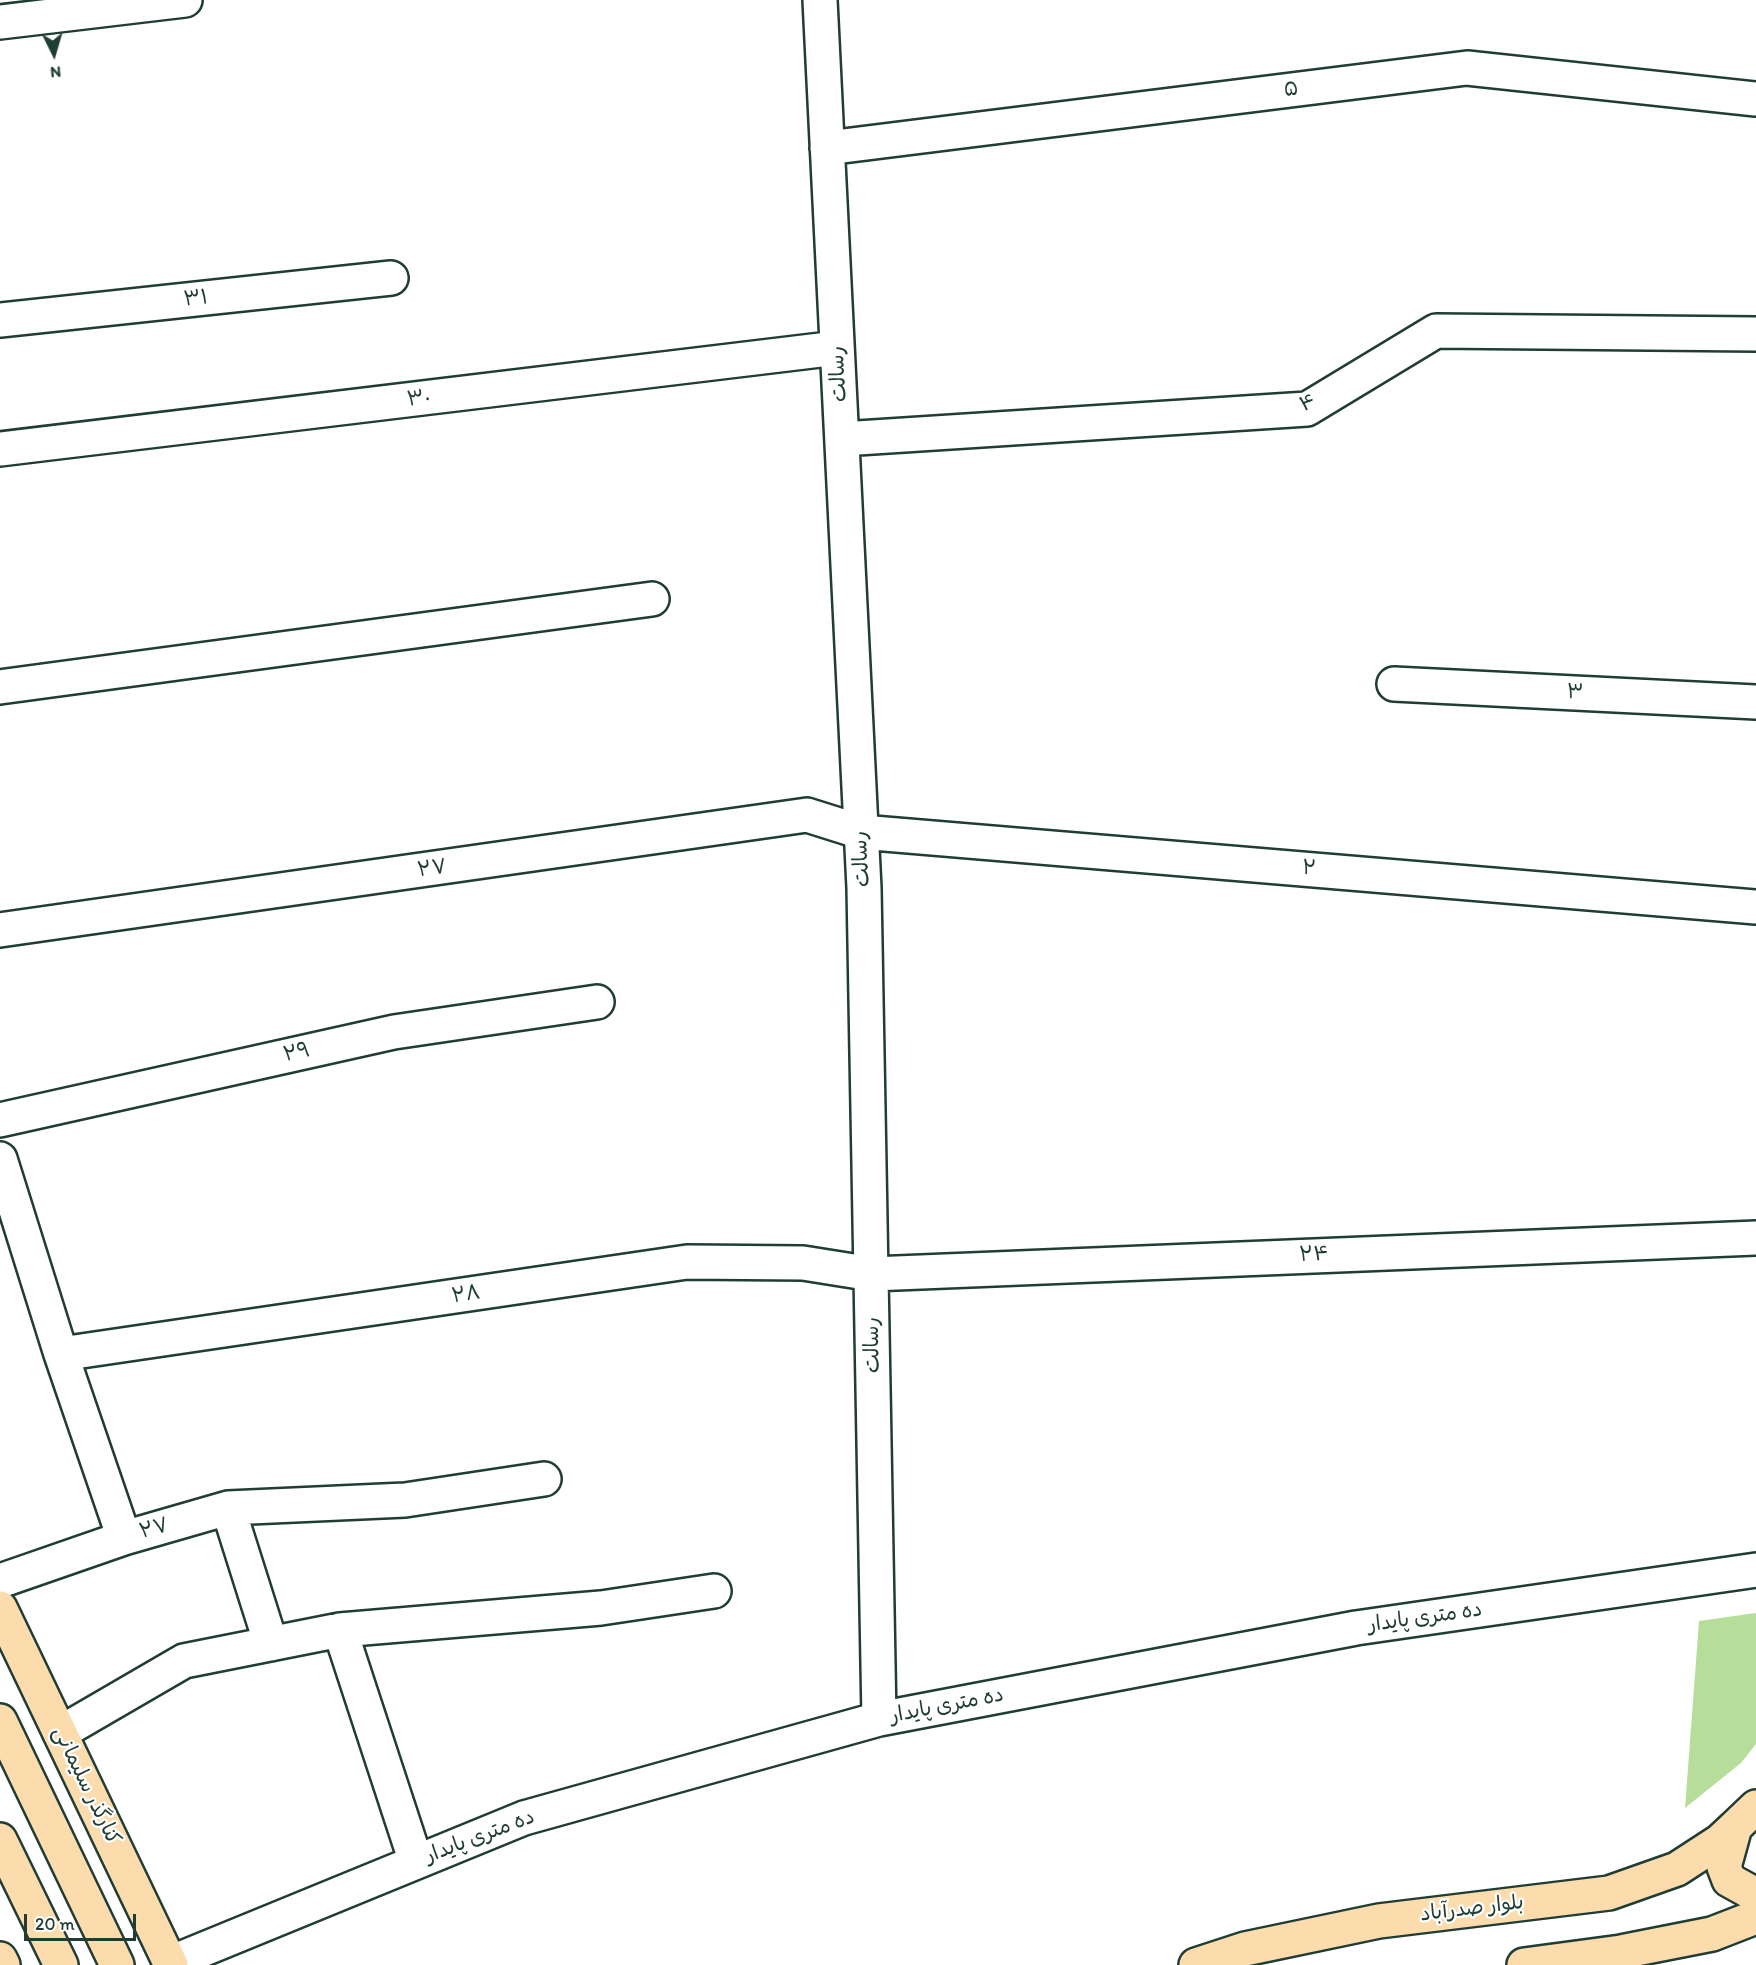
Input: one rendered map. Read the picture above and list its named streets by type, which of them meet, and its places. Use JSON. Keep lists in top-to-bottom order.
{
  "streets": {
    "main road": ["کنارگذر سلیمانی", "بلوار صدرآباد"],
    "street": [
      "۵",
      "۳۱",
      "رسالت",
      "۳۰",
      "۴",
      "۳",
      "۲۷",
      "۲",
      "۲۹",
      "۲۴",
      "۲۸",
      "ده متری پایدار"
    ]
  },
  "crossings": [
    ["۵", "رسالت"],
    ["رسالت", "۳۰"],
    ["رسالت", "۴"],
    ["رسالت", "۲۷"],
    ["رسالت", "۲"],
    ["رسالت", "۲۴"],
    ["رسالت", "۲۸"],
    ["رسالت", "ده متری پایدار"],
    ["۲۷", "۲"],
    ["۲۷", "۲۸"],
    ["۲۴", "۲۸"],
    ["ده متری پایدار", "کنارگذر سلیمانی"]
  ],
  "scale_bar": "20 m",
  "north": "bottom"
}
